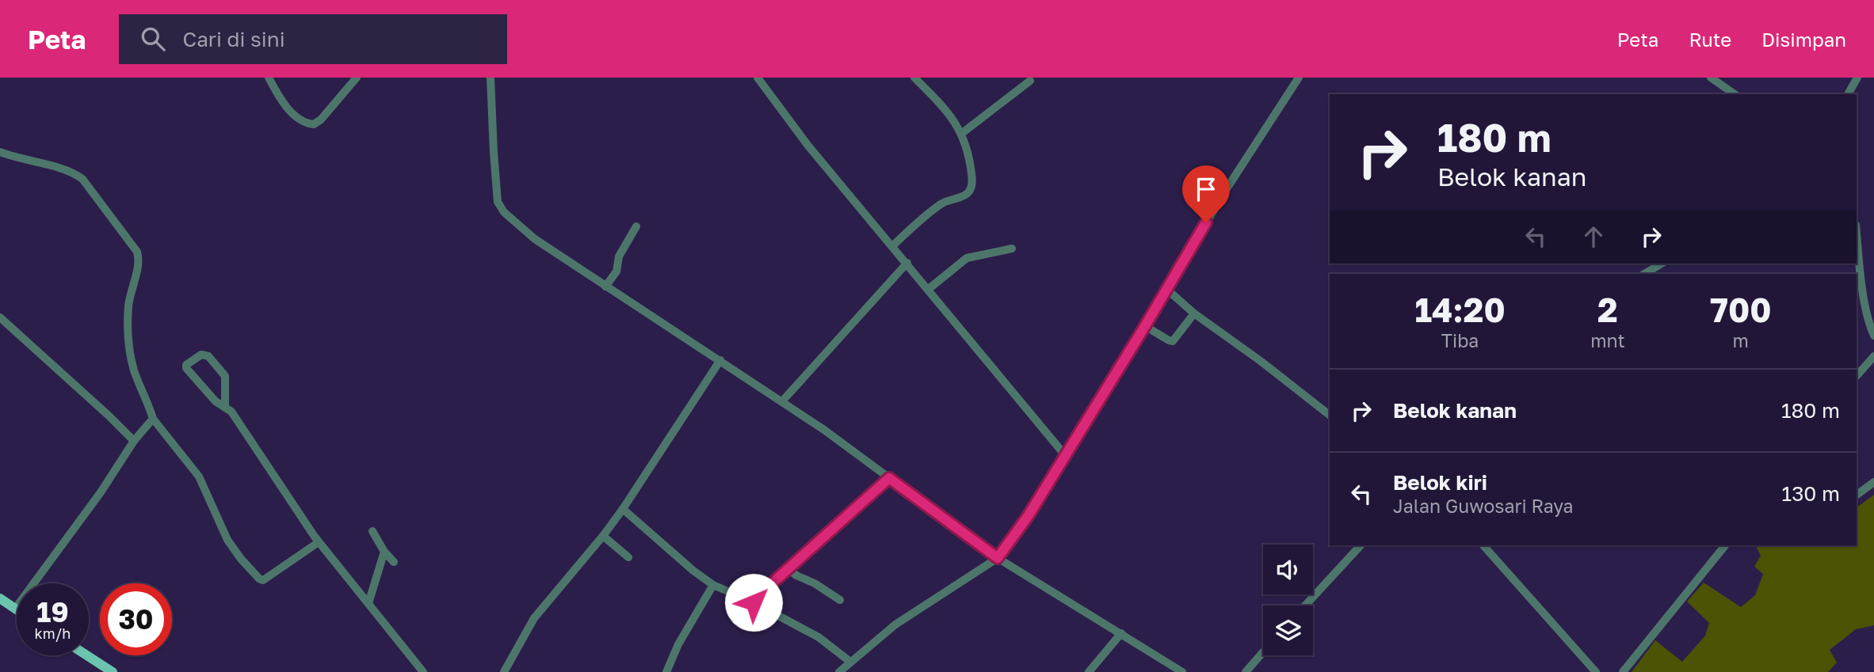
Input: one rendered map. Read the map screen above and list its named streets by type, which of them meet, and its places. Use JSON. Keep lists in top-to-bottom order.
{
  "page": {
    "header": "Peta",
    "search": "Cari di sini",
    "nav": ["Peta", "Rute", "Disimpan"],
    "turn": ["180 m", "Belok kanan"],
    "eta": [
      "14:20",
      "Tiba",
      "2",
      "mnt",
      "700",
      "m"
    ],
    "list": [
      {
        "name": "Belok kanan",
        "value": "180 m"
      },
      {
        "name": "Belok kiri",
        "note": "Jalan Guwosari Raya",
        "value": "130 m"
      }
    ],
    "speed": "19 km/h",
    "limit": "30"
  }
}
